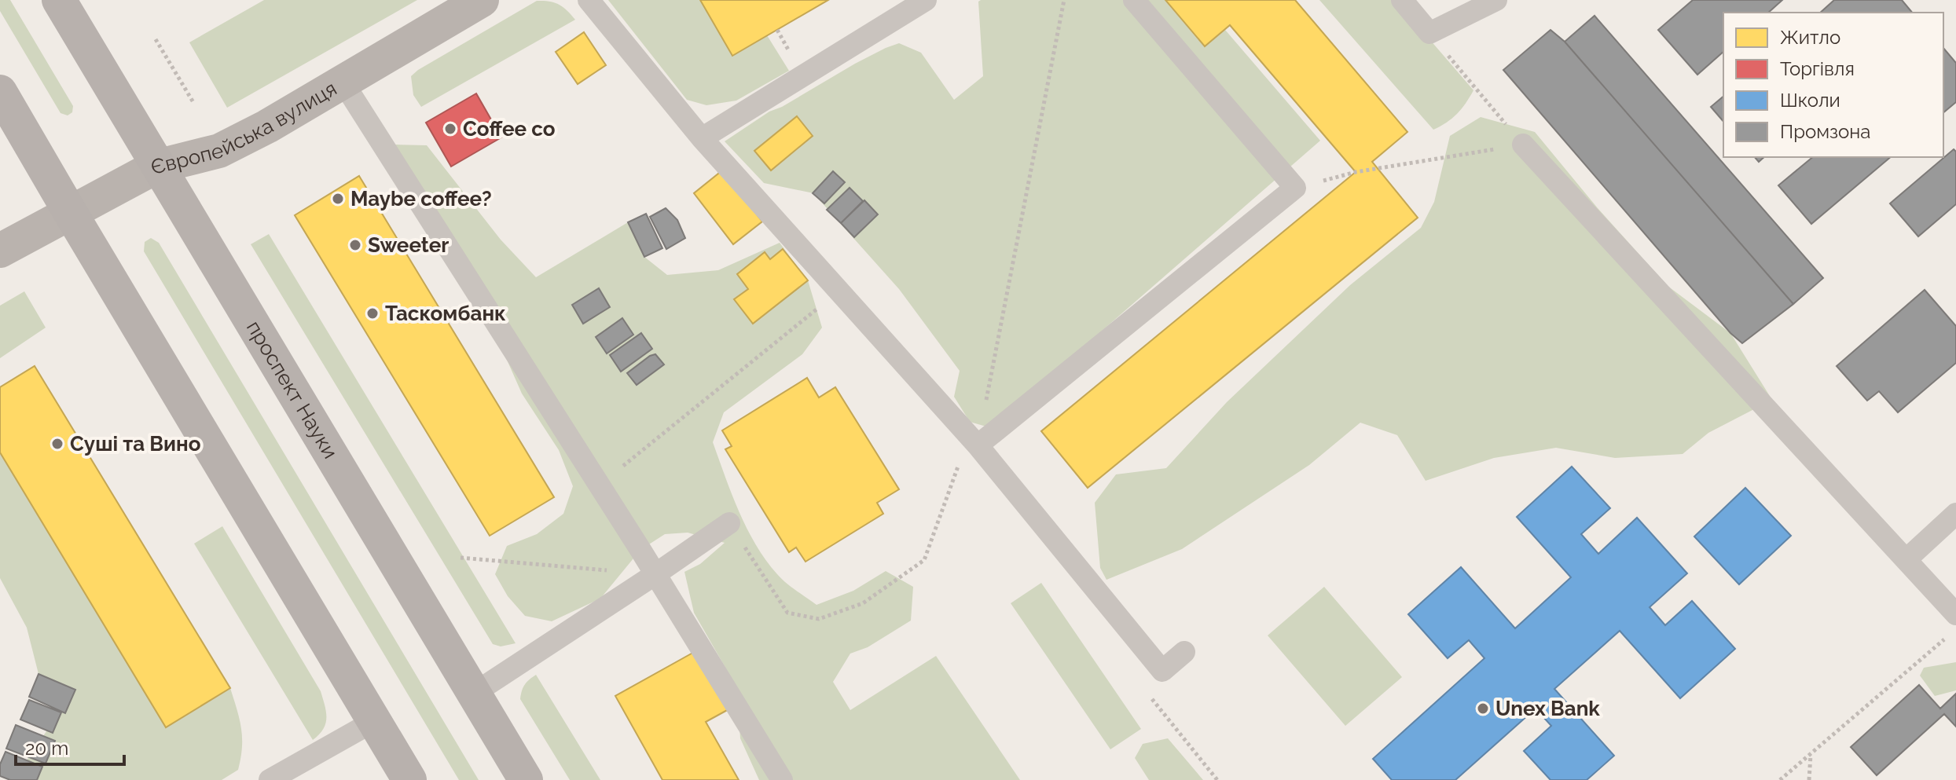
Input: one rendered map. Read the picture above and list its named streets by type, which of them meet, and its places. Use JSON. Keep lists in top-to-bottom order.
{
  "streets": {
    "main road": ["Європейська вулиця", "проспект Науки"]
  },
  "crossings": [
    ["Європейська вулиця", "проспект Науки"]
  ],
  "places": [
    "Coffee co",
    "Maybe coffee?",
    "Sweeter",
    "Таскомбанк",
    "Суші та Вино",
    "Unex Bank"
  ],
  "legend": [
    "Житло",
    "Торгівля",
    "Школи",
    "Промзона"
  ],
  "scale_bar": "20 m"
}
